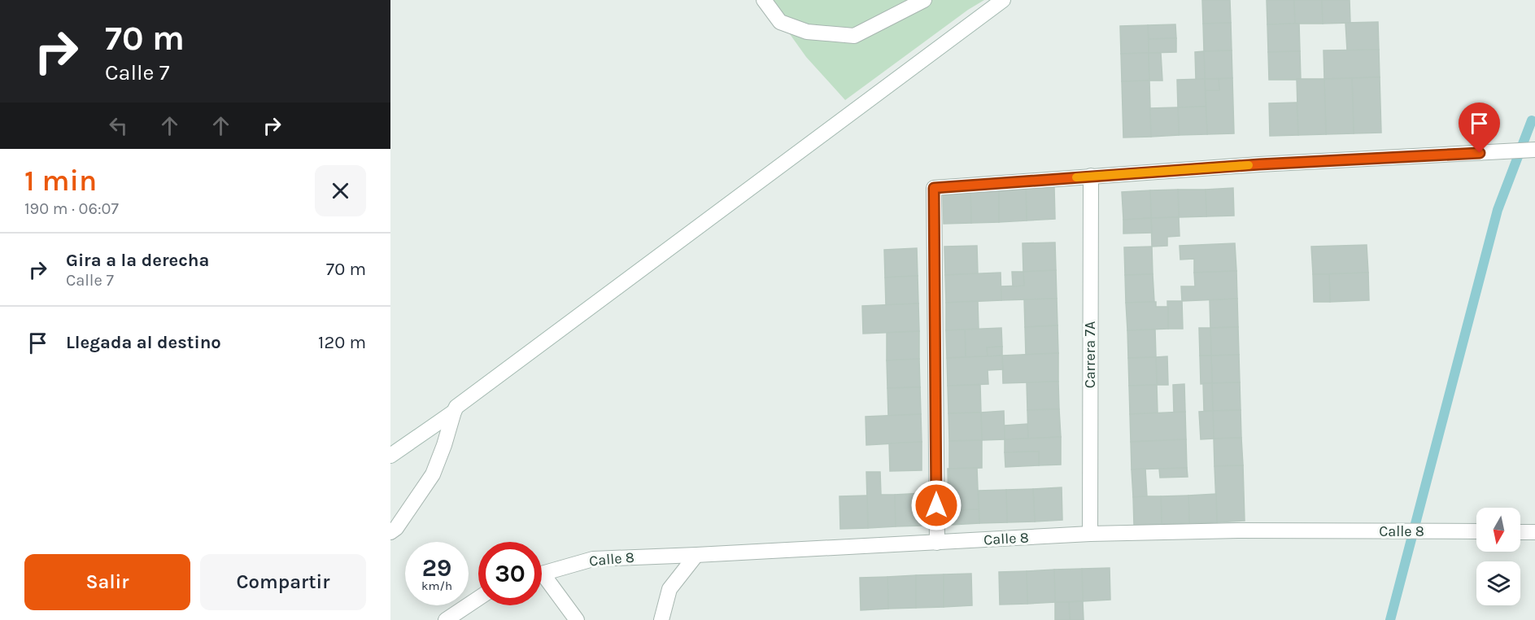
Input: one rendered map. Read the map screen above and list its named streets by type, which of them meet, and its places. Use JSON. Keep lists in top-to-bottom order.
{
  "streets": {
    "street": ["Carrera 7A", "Calle 8"]
  },
  "crossings": [
    ["Carrera 7A", "Calle 8"]
  ],
  "north": "bottom",
  "page": {
    "turn": ["70 m", "Calle 7"],
    "heading": ["1 min", "190 m · 06:07"],
    "list": [
      {
        "name": "Gira a la derecha",
        "note": "Calle 7",
        "value": "70 m"
      },
      {
        "name": "Llegada al destino",
        "value": "120 m"
      }
    ],
    "speed": "29 km/h",
    "limit": "30",
    "buttons": ["Salir", "Compartir"]
  }
}
